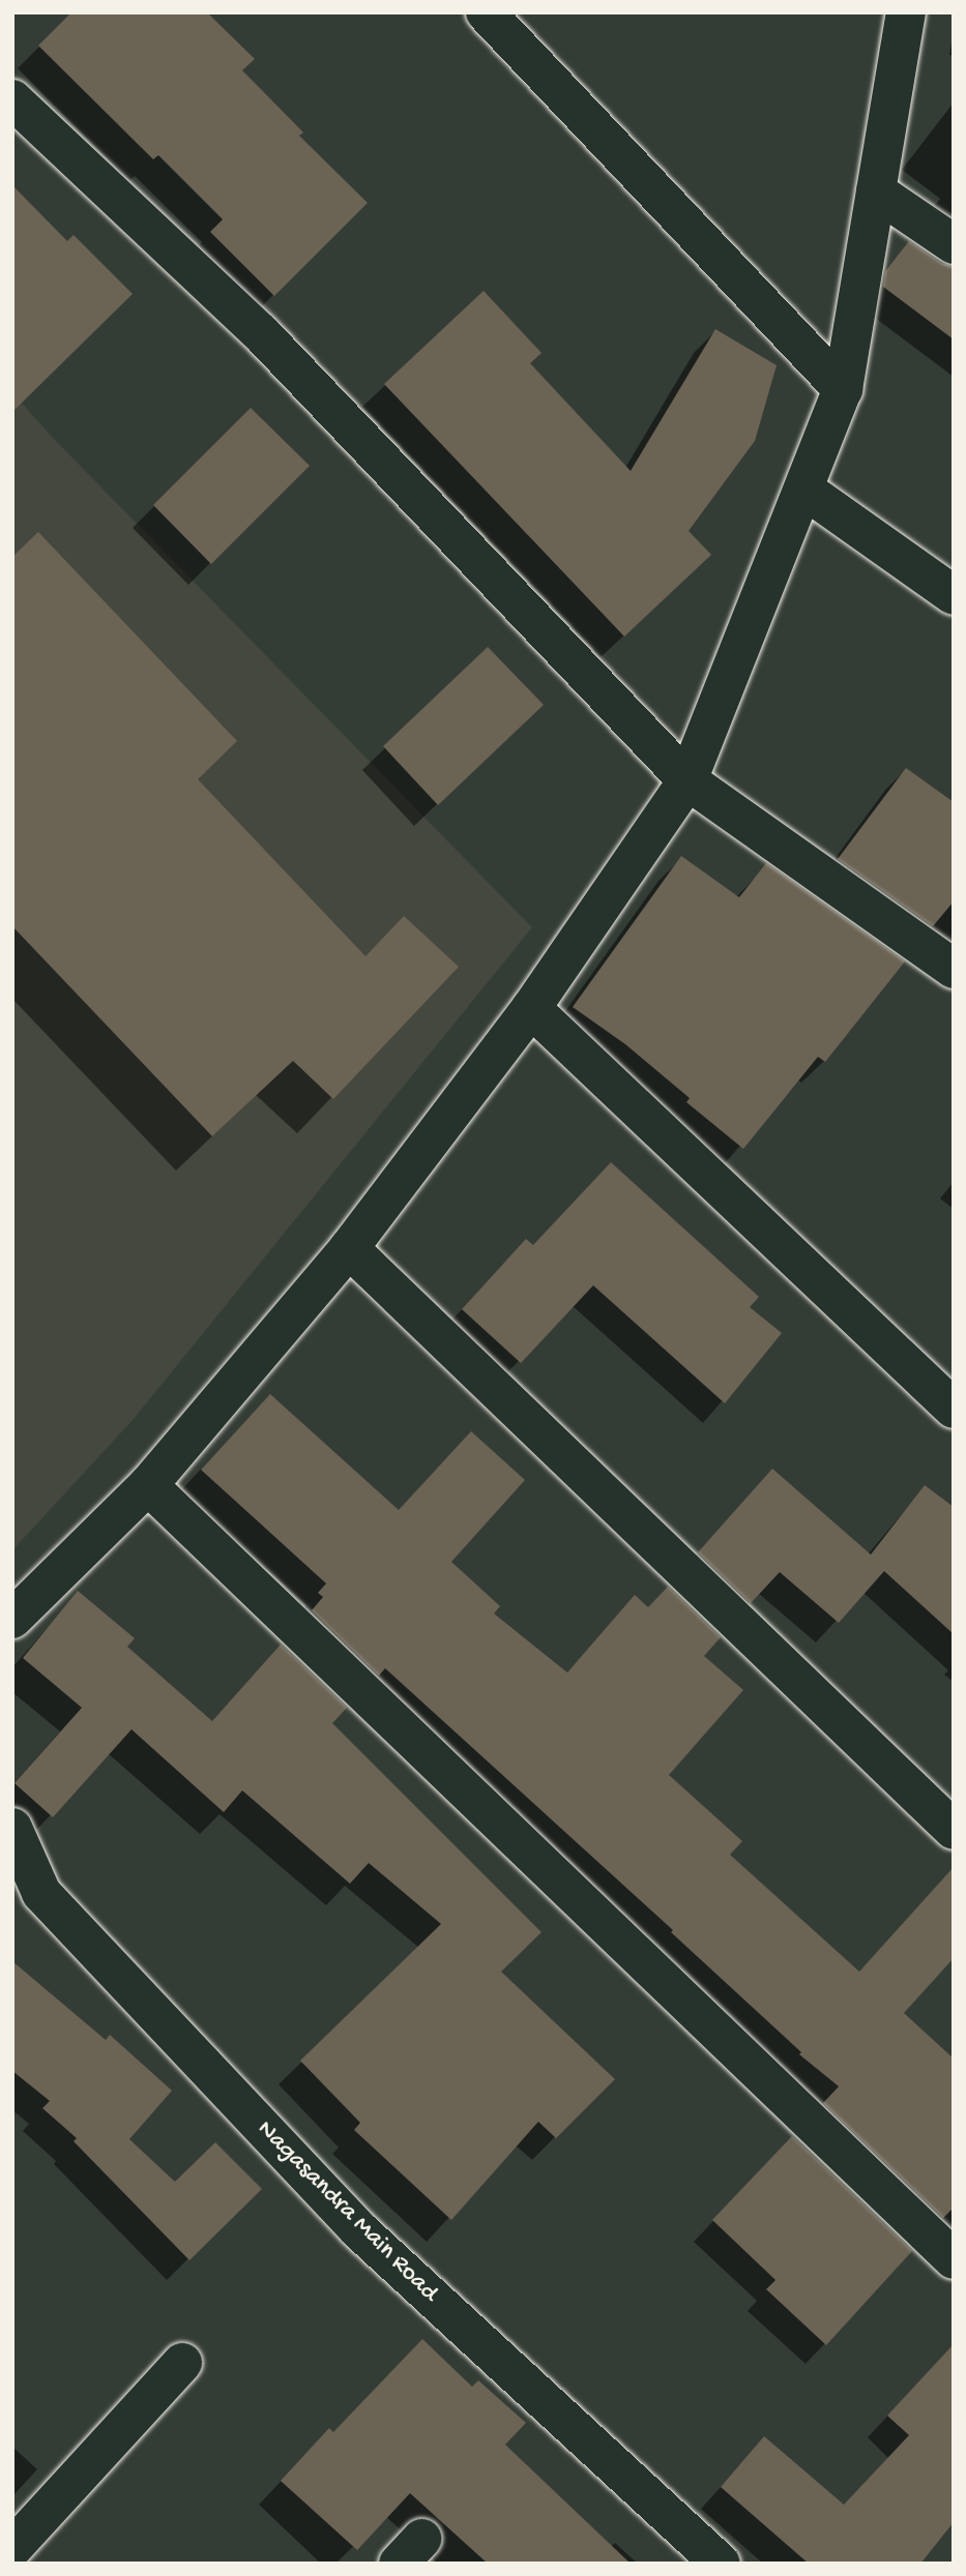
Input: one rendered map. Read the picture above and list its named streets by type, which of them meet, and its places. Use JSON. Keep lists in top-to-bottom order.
{
  "streets": {
    "street": ["Nagasandra Main Road"]
  }
}
